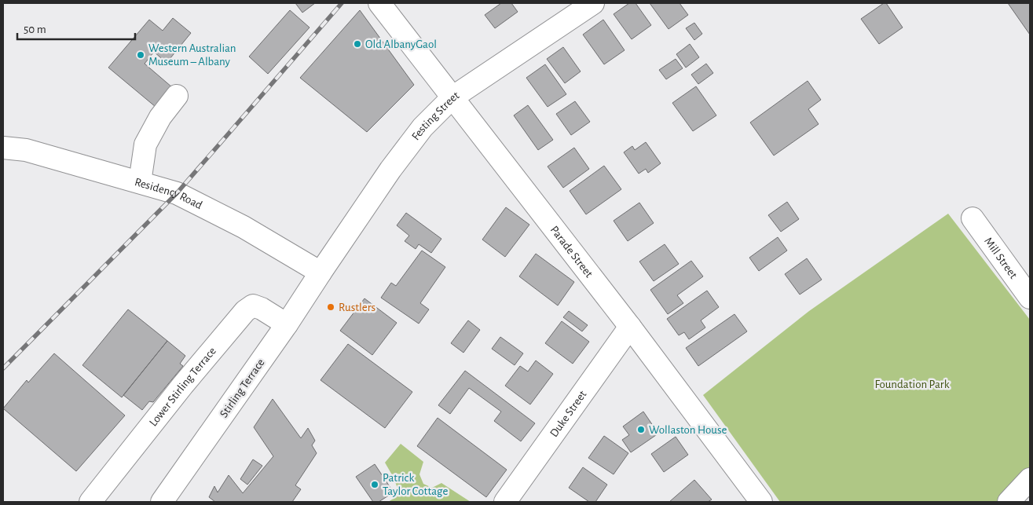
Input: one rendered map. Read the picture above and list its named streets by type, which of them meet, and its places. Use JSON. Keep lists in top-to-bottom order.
{
  "streets": {
    "street": [
      "Festing Street",
      "Residency Road",
      "Parade Street",
      "Mill Street",
      "Lower Stirling Terrace",
      "Stirling Terrace",
      "Duke Street"
    ]
  },
  "crossings": [
    ["Festing Street", "Residency Road"],
    ["Festing Street", "Parade Street"],
    ["Festing Street", "Stirling Terrace"],
    ["Residency Road", "Stirling Terrace"],
    ["Parade Street", "Duke Street"],
    ["Lower Stirling Terrace", "Stirling Terrace"]
  ],
  "parks": ["Foundation Park"],
  "places": [
    "Old AlbanyGaol",
    "Western Australian Museum – Albany",
    "Rustlers",
    "Wollaston House",
    "Patrick Taylor Cottage"
  ],
  "scale_bar": "50 m"
}
